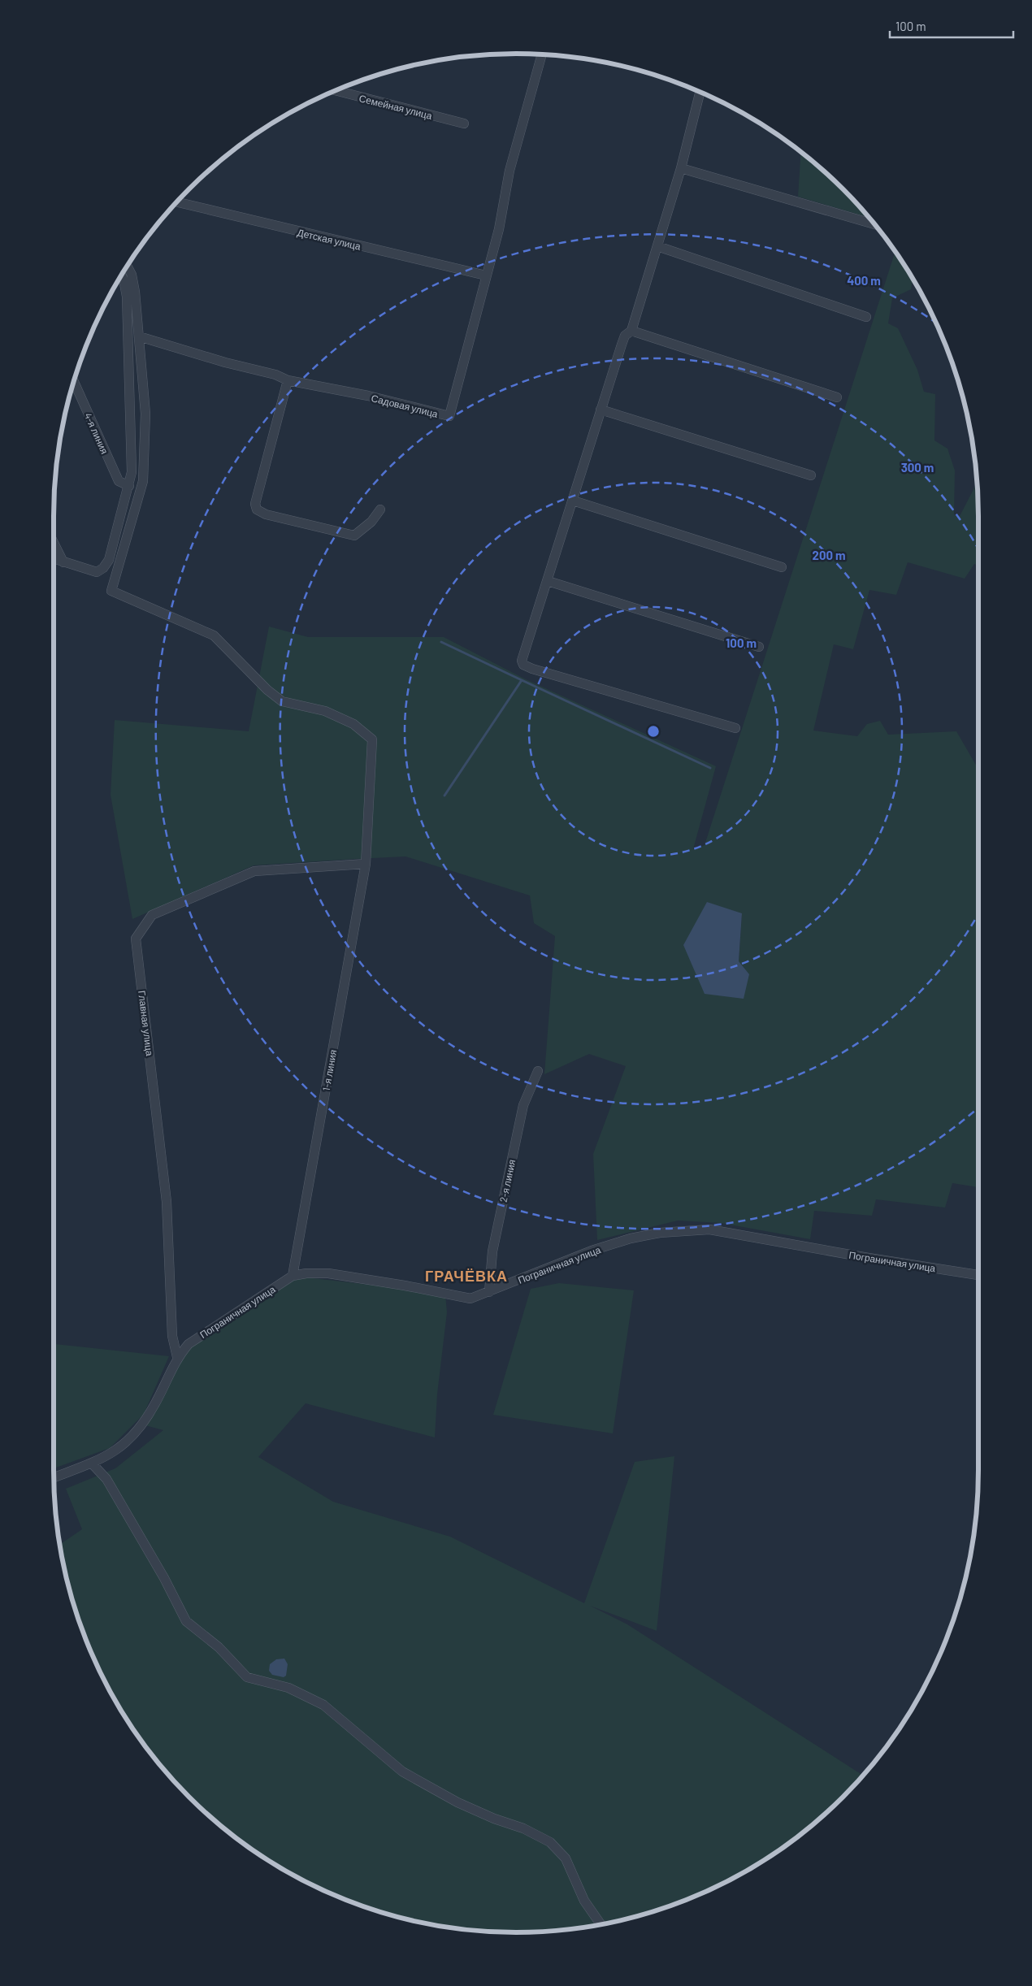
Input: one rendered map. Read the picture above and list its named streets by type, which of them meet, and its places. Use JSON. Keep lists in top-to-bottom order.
{
  "streets": {
    "street": [
      "Семейная улица",
      "Детская улица",
      "Садовая улица",
      "4-я линия",
      "Главная улица",
      "1-я линия",
      "2-я линия",
      "Пограничная улица"
    ]
  },
  "crossings": [
    ["Детская улица", "Садовая улица"],
    ["Садовая улица", "1-я линия"],
    ["Главная улица", "1-я линия"],
    ["Главная улица", "Пограничная улица"],
    ["1-я линия", "Пограничная улица"],
    ["2-я линия", "Пограничная улица"]
  ],
  "districts": ["ГРАЧЁВКА"],
  "scale_bar": "100 m",
  "rings": [
    "400 m",
    "300 m",
    "200 m",
    "100 m"
  ]
}
